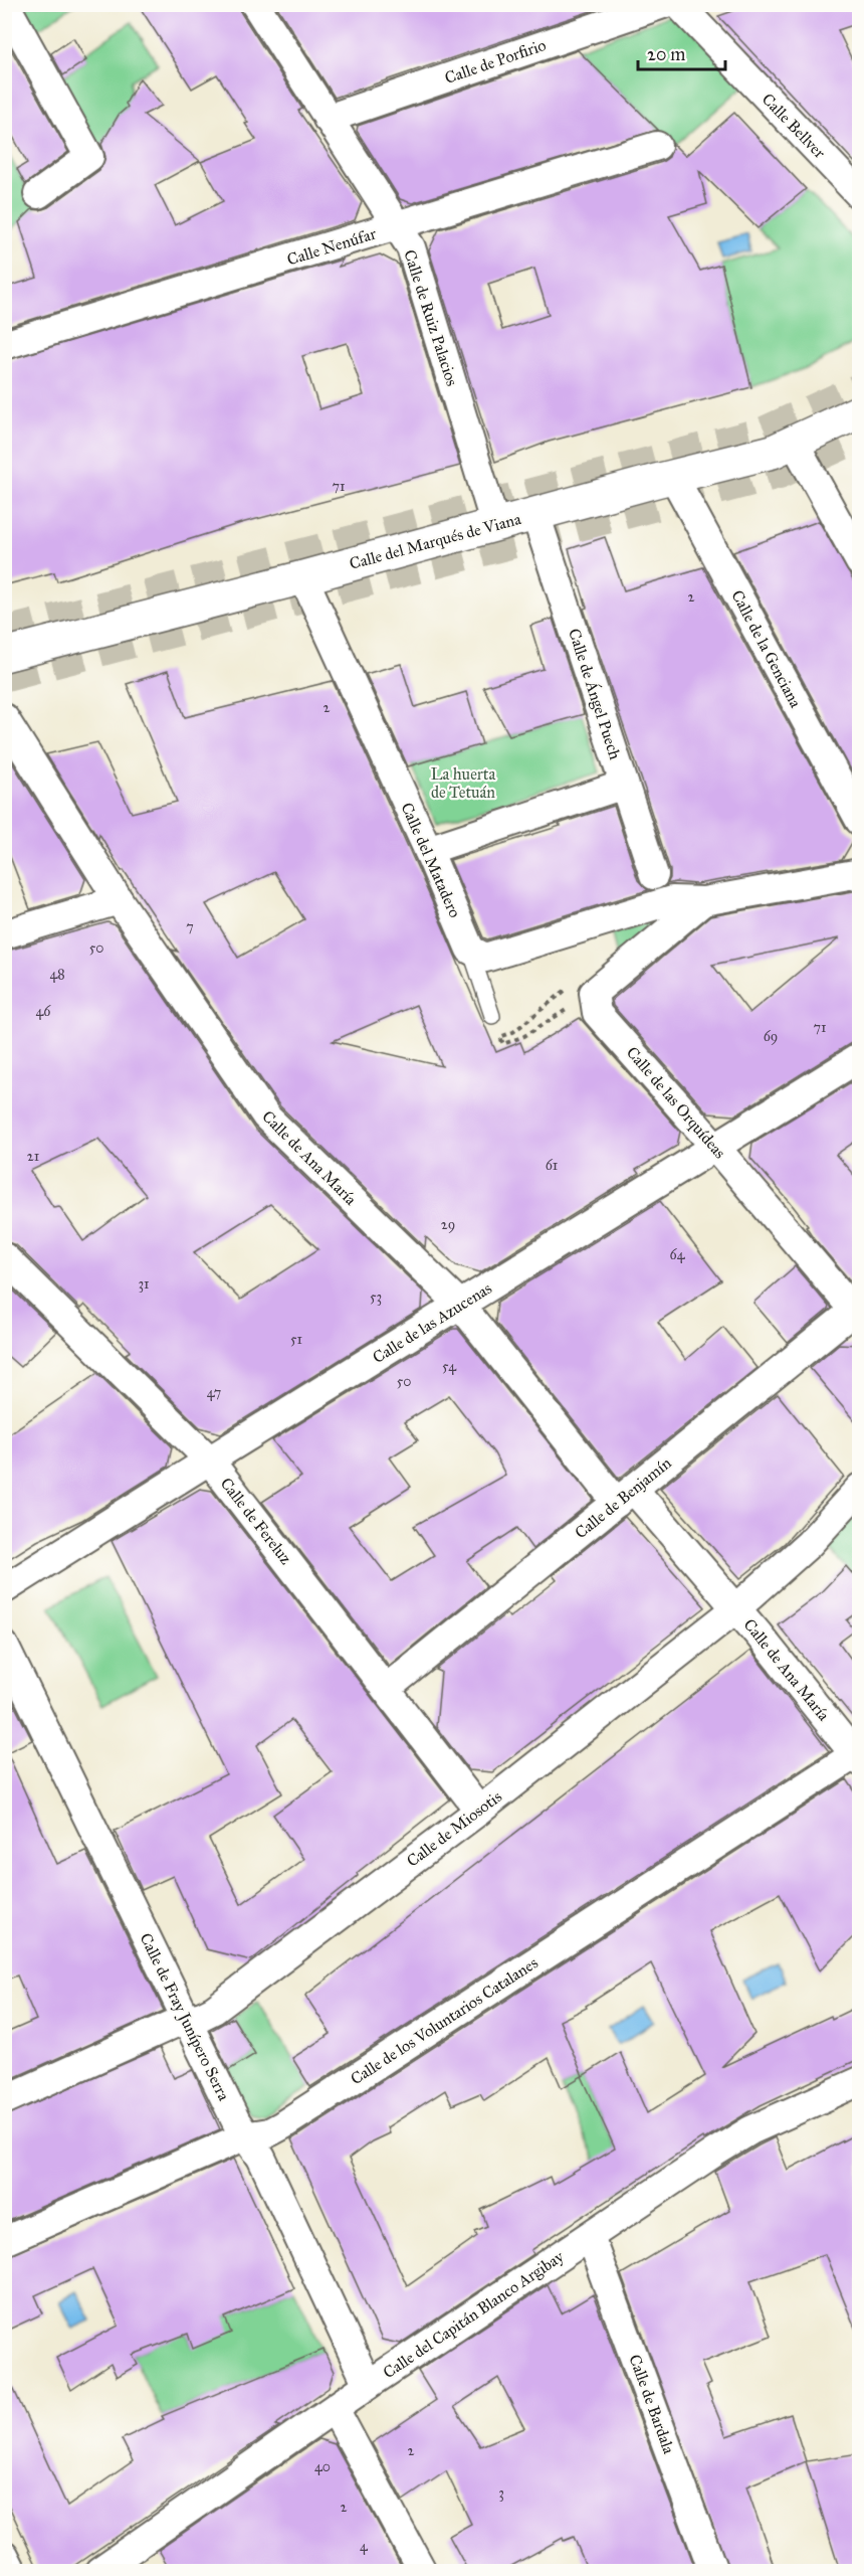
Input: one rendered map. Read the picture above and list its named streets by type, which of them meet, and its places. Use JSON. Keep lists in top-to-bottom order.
{
  "streets": {
    "street": [
      "Calle de Porfirio",
      "Calle Bellver",
      "Calle Nenúfar",
      "Calle de Ruiz Palacios",
      "Calle del Marqués de Viana",
      "Calle de la Genciana",
      "Calle de Ángel Puech",
      "Calle del Matadero",
      "Calle de las Orquídeas",
      "Calle de Ana María",
      "Calle de las Azucenas",
      "Calle de Benjamín",
      "Calle de Fereluz",
      "Calle de Miosotis",
      "Calle de Fray Junípero Serra",
      "Calle de los Voluntarios Catalanes",
      "Calle del Capitán Blanco Argibay",
      "Calle de Bardala"
    ]
  },
  "crossings": [
    ["Calle de Porfirio", "Calle de Ruiz Palacios"],
    ["Calle Nenúfar", "Calle de Ruiz Palacios"],
    ["Calle de Ruiz Palacios", "Calle del Marqués de Viana"],
    ["Calle del Marqués de Viana", "Calle de la Genciana"],
    ["Calle del Marqués de Viana", "Calle de Ángel Puech"],
    ["Calle del Marqués de Viana", "Calle del Matadero"],
    ["Calle de las Orquídeas", "Calle de las Azucenas"],
    ["Calle de las Orquídeas", "Calle de Benjamín"],
    ["Calle de Ana María", "Calle de las Azucenas"],
    ["Calle de Ana María", "Calle de Benjamín"],
    ["Calle de Ana María", "Calle de Miosotis"],
    ["Calle de Ana María", "Calle de los Voluntarios Catalanes"],
    ["Calle de las Azucenas", "Calle de Fereluz"],
    ["Calle de Benjamín", "Calle de Fereluz"],
    ["Calle de Fereluz", "Calle de Miosotis"],
    ["Calle de Miosotis", "Calle de Fray Junípero Serra"],
    ["Calle de Fray Junípero Serra", "Calle de los Voluntarios Catalanes"],
    ["Calle de Fray Junípero Serra", "Calle del Capitán Blanco Argibay"],
    ["Calle del Capitán Blanco Argibay", "Calle de Bardala"]
  ],
  "parks": ["La huerta de Tetuán"],
  "house_numbers": [
    "71",
    "2",
    "2",
    "7",
    "50",
    "48",
    "46",
    "71",
    "69",
    "21",
    "61",
    "29",
    "64",
    "31",
    "53",
    "51",
    "54",
    "50",
    "47",
    "2",
    "40",
    "3",
    "2",
    "4"
  ],
  "scale_bar": "20 m"
}
